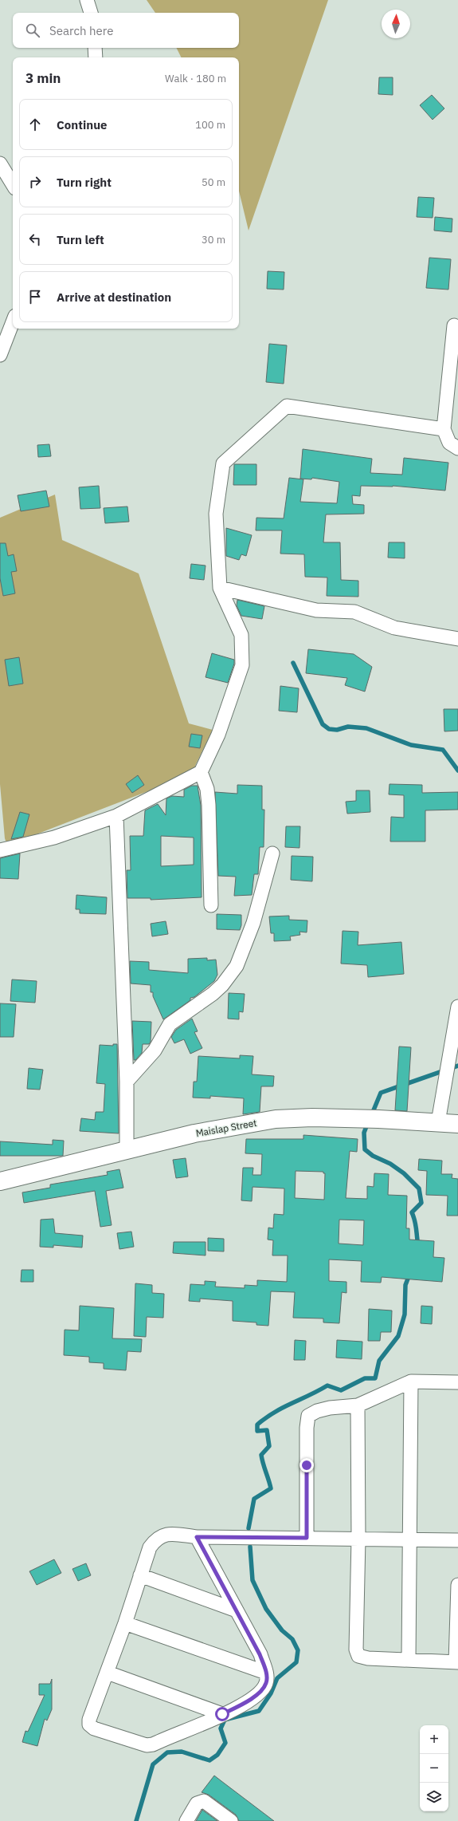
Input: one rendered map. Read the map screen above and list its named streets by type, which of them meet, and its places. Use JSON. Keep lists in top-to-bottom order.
{
  "streets": {
    "main road": ["Maislap Street"]
  },
  "north": "top",
  "page": {
    "search": "Search here",
    "heading": ["3 min", "Walk · 180 m"],
    "list": [
      ["Continue", "100 m"],
      ["Turn right", "50 m"],
      ["Turn left", "30 m"],
      "Arrive at destination"
    ],
    "map_buttons": ["+", "−"]
  }
}
